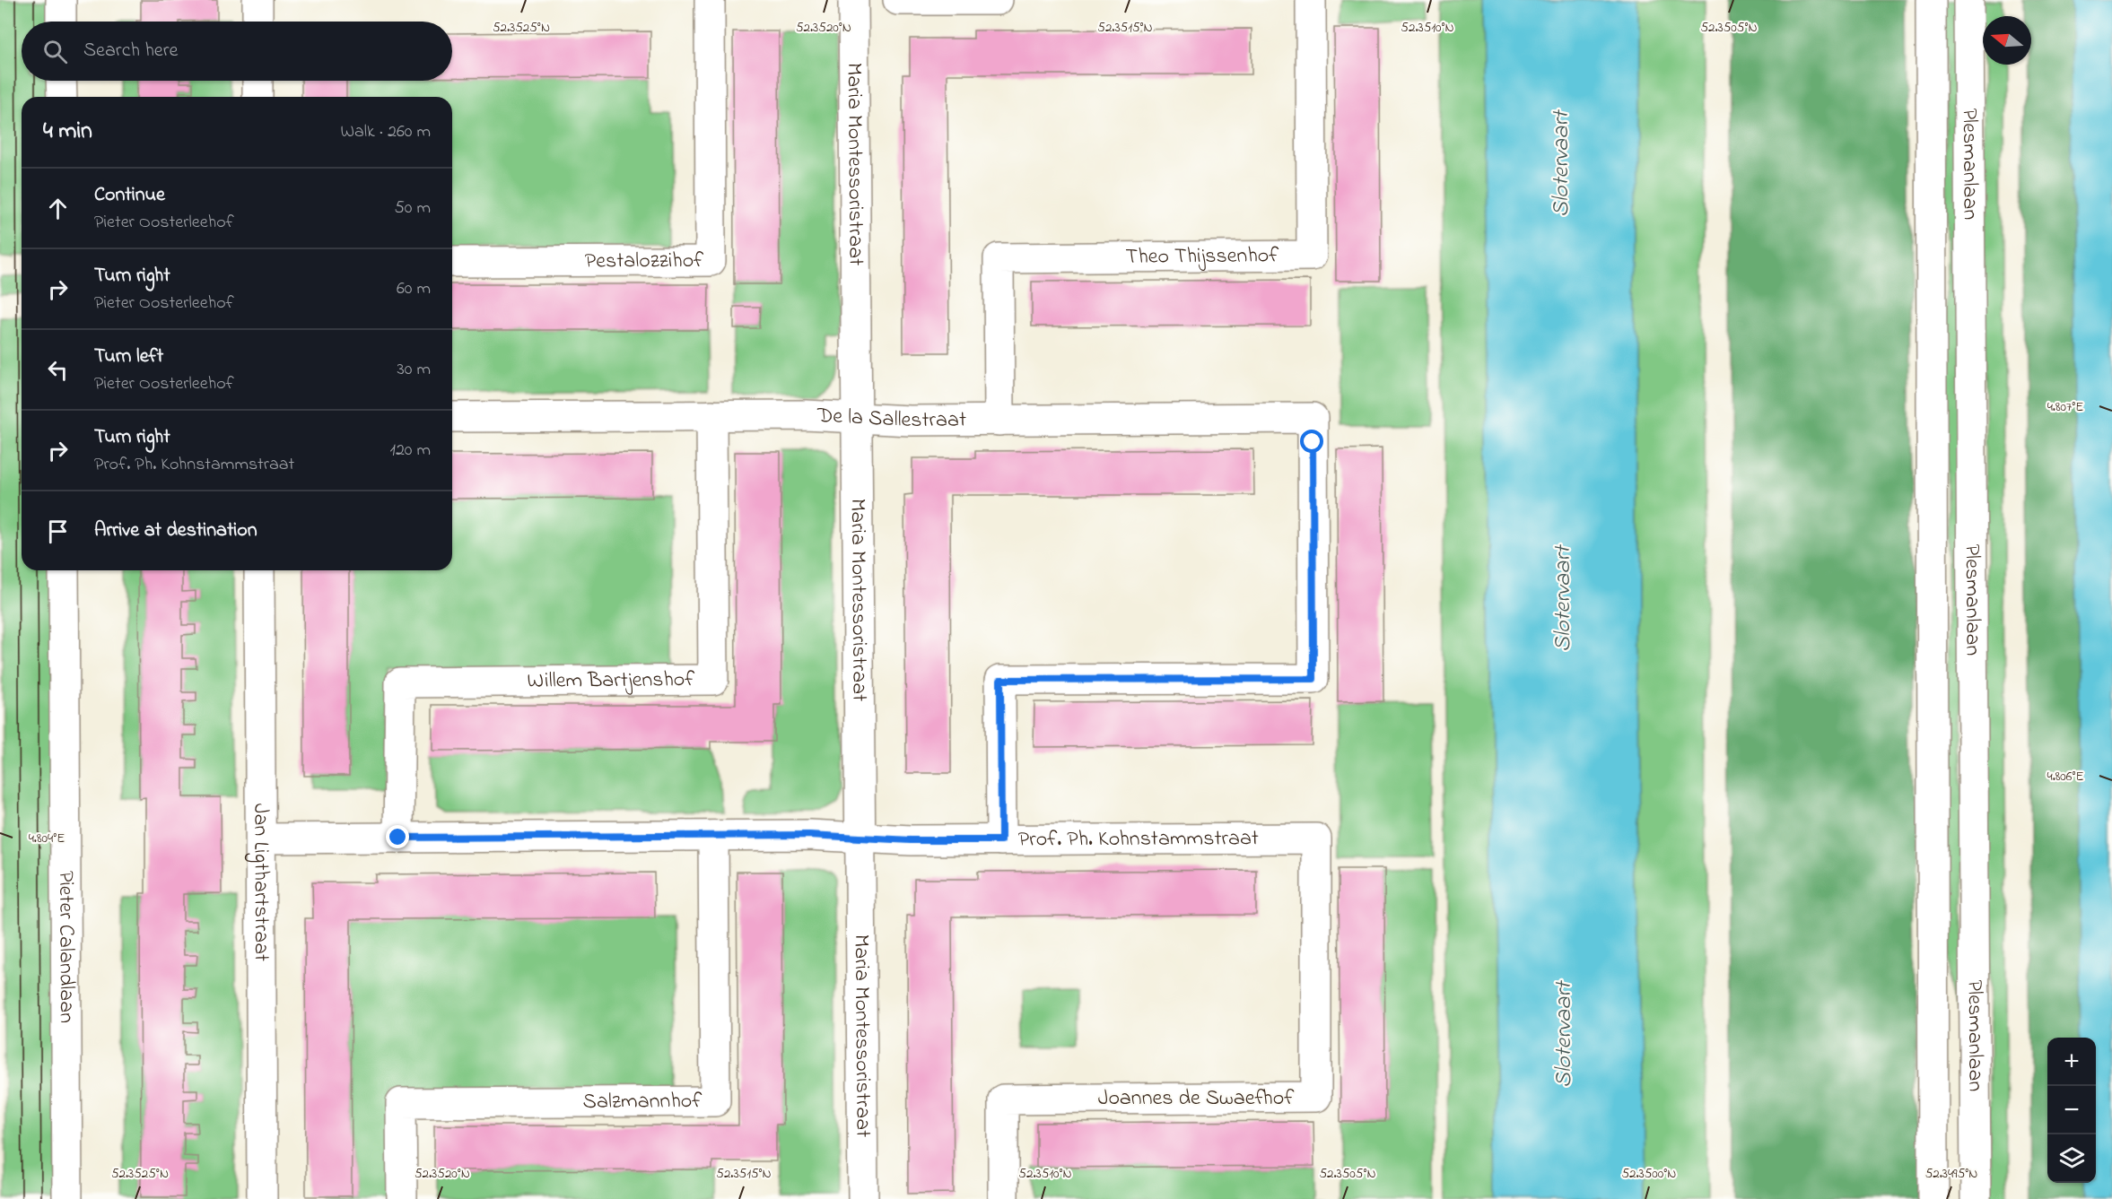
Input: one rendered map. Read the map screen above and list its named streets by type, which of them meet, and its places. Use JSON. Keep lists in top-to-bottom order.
{
  "streets": {
    "street": [
      "Maria Montessoristraat",
      "Plesmanlaan",
      "Theo Thijssenhof",
      "Pestalozzihof",
      "De la Sallestraat",
      "Willem Bartjenshof",
      "Prof. Ph. Kohnstammstraat",
      "Jan Ligthartstraat",
      "Pieter Calandlaan",
      "Joannes de Swaefhof",
      "Salzmannhof"
    ]
  },
  "crossings": [
    ["Maria Montessoristraat", "De la Sallestraat"],
    ["Maria Montessoristraat", "Prof. Ph. Kohnstammstraat"],
    ["Theo Thijssenhof", "De la Sallestraat"],
    ["De la Sallestraat", "Willem Bartjenshof"],
    ["De la Sallestraat", "Prof. Ph. Kohnstammstraat"],
    ["Willem Bartjenshof", "Prof. Ph. Kohnstammstraat"],
    ["Prof. Ph. Kohnstammstraat", "Jan Ligthartstraat"],
    ["Prof. Ph. Kohnstammstraat", "Joannes de Swaefhof"],
    ["Prof. Ph. Kohnstammstraat", "Salzmannhof"]
  ],
  "water": ["Slotervaart"],
  "north": "left",
  "page": {
    "search": "Search here",
    "heading": ["4 min", "Walk · 260 m"],
    "list": [
      ["Continue", "Pieter Oosterleehof", "50 m"],
      ["Turn right", "Pieter Oosterleehof", "60 m"],
      ["Turn left", "Pieter Oosterleehof", "30 m"],
      ["Turn right", "Prof. Ph. Kohnstammstraat", "120 m"],
      "Arrive at destination"
    ],
    "map_buttons": ["+", "−"]
  },
  "coordinates": [
    "52.3525°N",
    "52.3520°N",
    "52.3515°N",
    "52.3510°N",
    "52.3505°N",
    "4.807°E",
    "4.806°E",
    "4.804°E",
    "52.3500°N",
    "52.3495°N"
  ]
}
